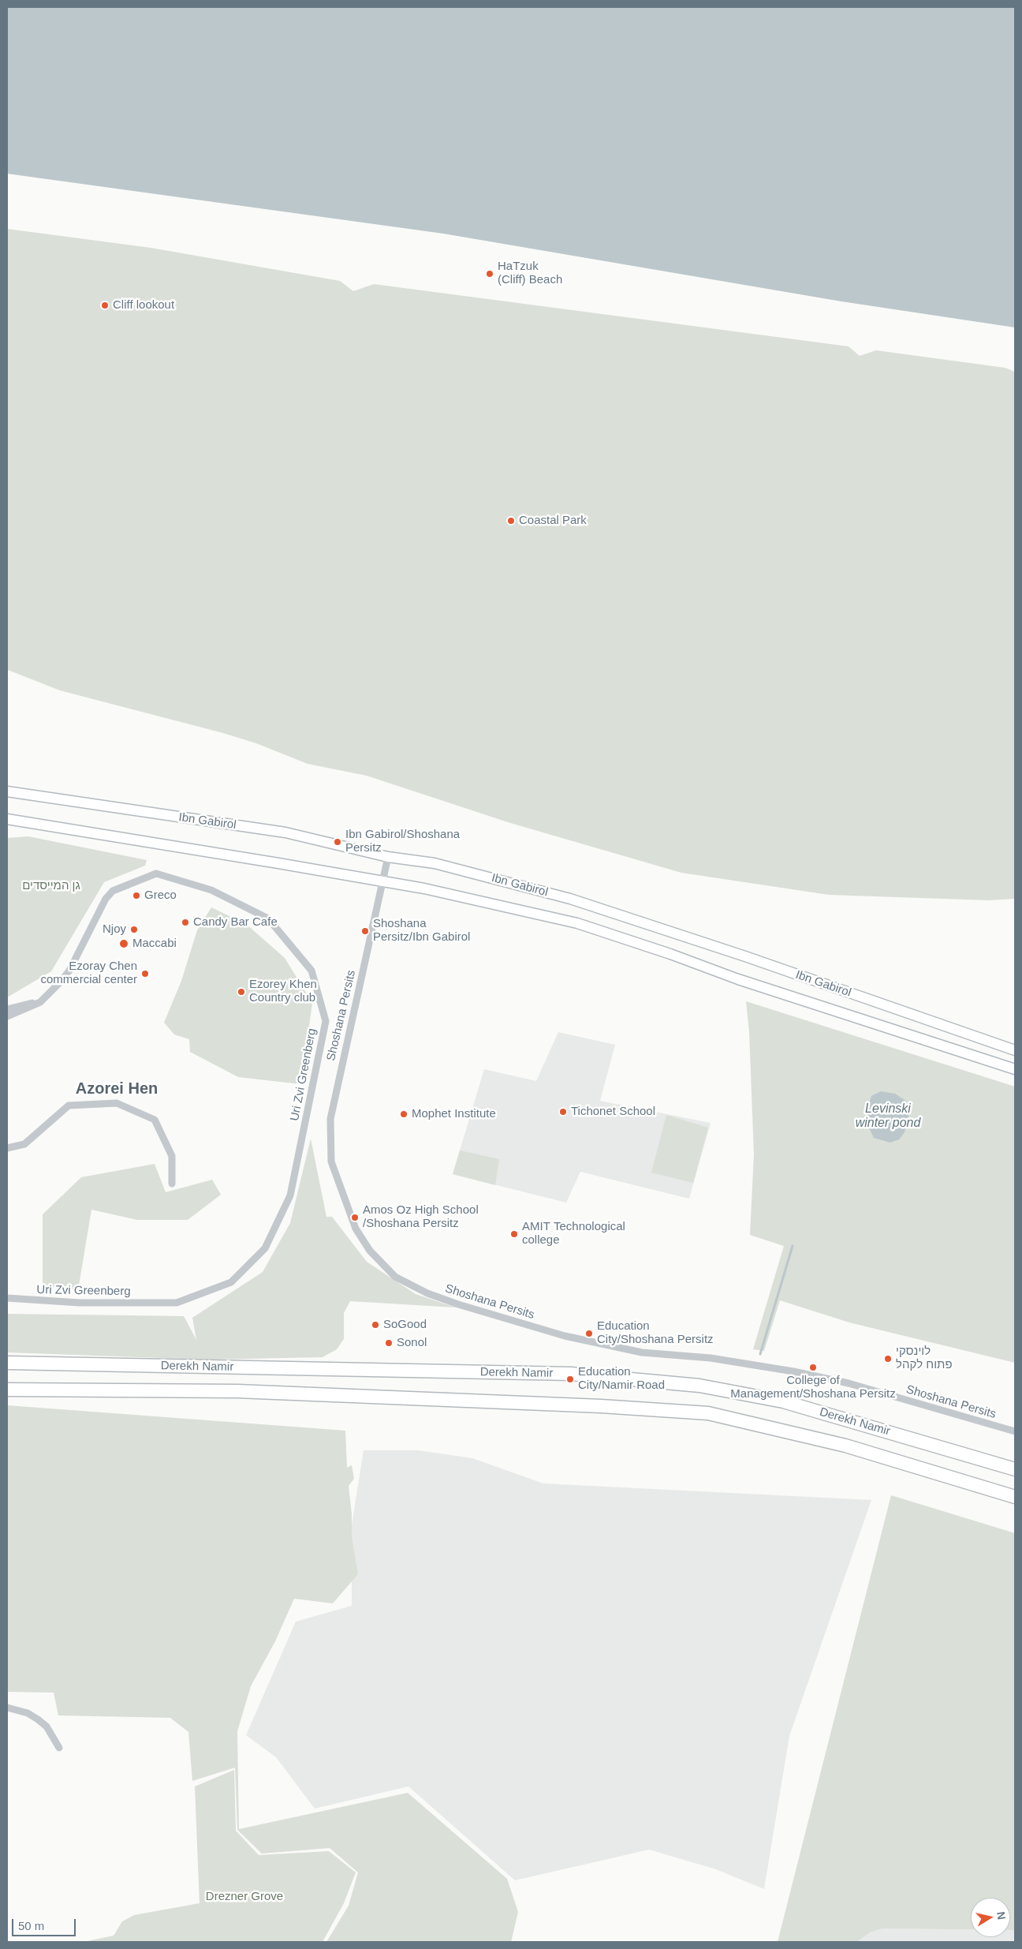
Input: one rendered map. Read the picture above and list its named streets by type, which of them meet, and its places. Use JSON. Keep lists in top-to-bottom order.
{
  "streets": {
    "highway": ["Derekh Namir"],
    "street": ["Ibn Gabirol", "Shoshana Persits", "Uri Zvi Greenberg"]
  },
  "crossings": [
    ["Ibn Gabirol", "Shoshana Persits"]
  ],
  "districts": ["Azorei Hen"],
  "water": ["Levinski winter pond"],
  "parks": ["גן המייסדים", "Drezner Grove"],
  "places": [
    "HaTzuk (Cliff) Beach",
    "Cliff lookout",
    "Coastal Park",
    "Ibn Gabirol/Shoshana Persitz",
    "Greco",
    "Candy Bar Cafe",
    "Njoy",
    "Shoshana Persitz/Ibn Gabirol",
    "Maccabi",
    "Ezoray Chen commercial center",
    "Ezorey Khen Country club",
    "Tichonet School",
    "Mophet Institute",
    "Amos Oz High School /Shoshana Persitz",
    "AMIT Technological college",
    "SoGood",
    "Education City/Shoshana Persitz",
    "Sonol",
    "לוינסקי פתוח לקהל",
    "College of Management/Shoshana Persitz",
    "Education City/Namir Road"
  ],
  "scale_bar": "50 m",
  "north": "right"
}
